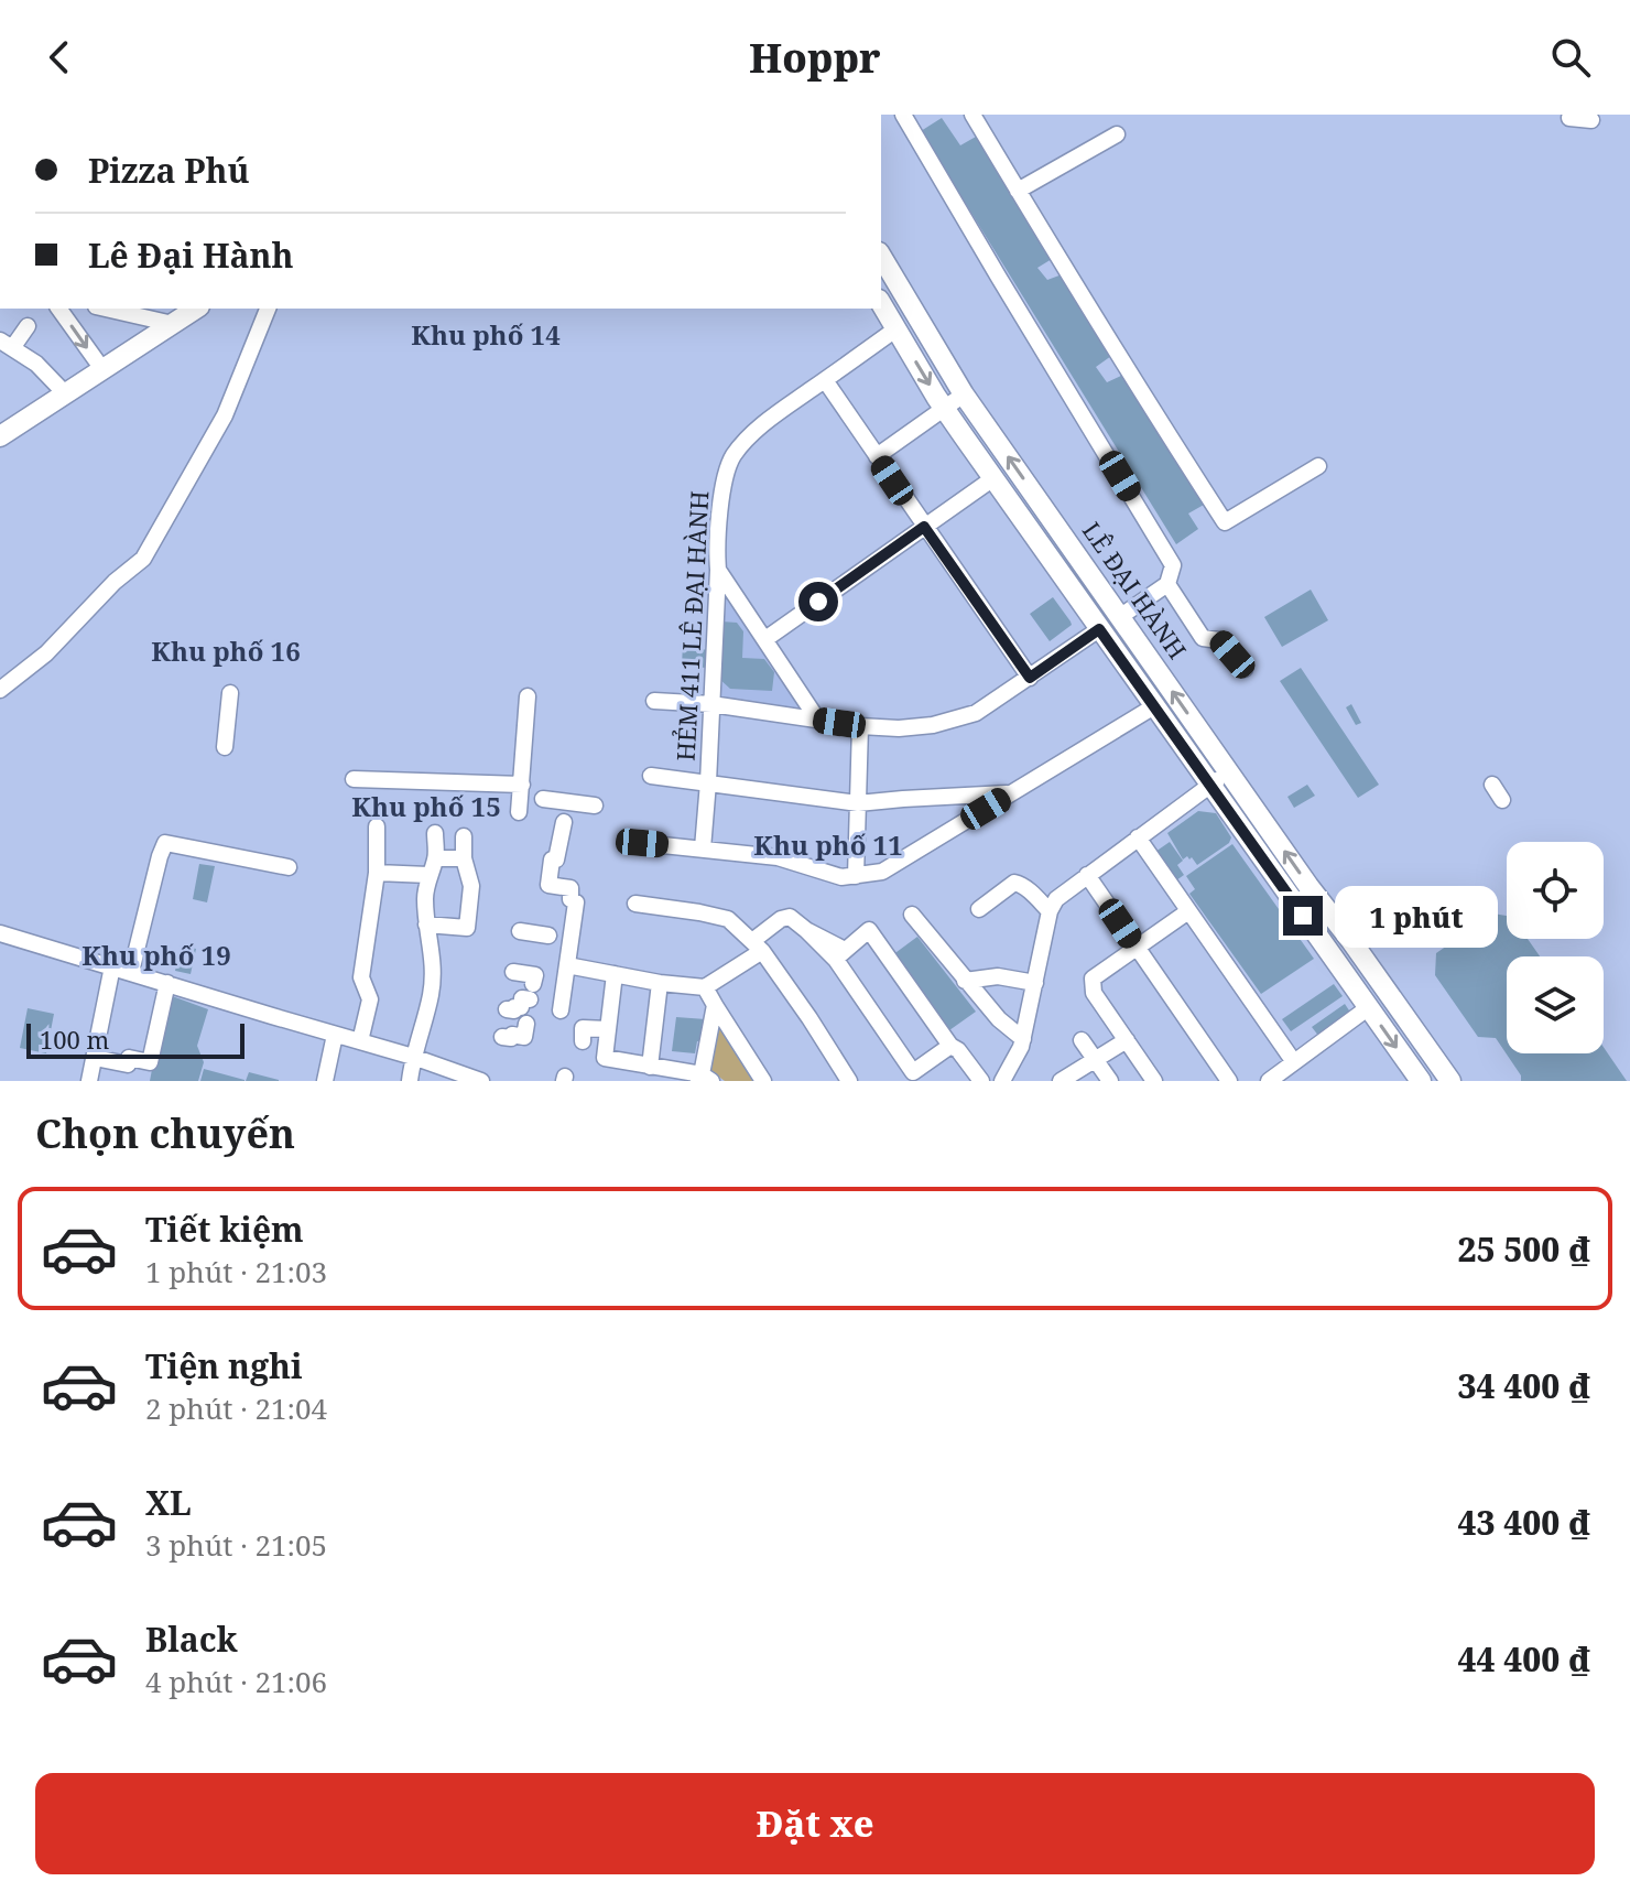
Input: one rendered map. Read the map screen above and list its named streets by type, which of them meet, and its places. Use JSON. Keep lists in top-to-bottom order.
{
  "streets": {
    "main road": ["LÊ ĐẠI HÀNH"],
    "street": ["HẺM 411 LÊ ĐẠI HÀNH"]
  },
  "crossings": [
    ["LÊ ĐẠI HÀNH", "HẺM 411 LÊ ĐẠI HÀNH"]
  ],
  "districts": [
    "Khu phố 14",
    "Khu phố 16",
    "Khu phố 15",
    "Khu phố 11",
    "Khu phố 19"
  ],
  "scale_bar": "100 m",
  "page": {
    "header": "Hoppr",
    "banner": ["Pizza Phú", "Lê Đại Hành"],
    "bubble": "1 phút",
    "scale": "100 m",
    "heading": "Chọn chuyến",
    "list": [
      {
        "name": "Tiết kiệm",
        "note": "1 phút · 21:03",
        "value": "25 500 ₫"
      },
      {
        "name": "Tiện nghi",
        "note": "2 phút · 21:04",
        "value": "34 400 ₫"
      },
      {
        "name": "XL",
        "note": "3 phút · 21:05",
        "value": "43 400 ₫"
      },
      {
        "name": "Black",
        "note": "4 phút · 21:06",
        "value": "44 400 ₫"
      }
    ],
    "buttons": "Đặt xe"
  }
}
